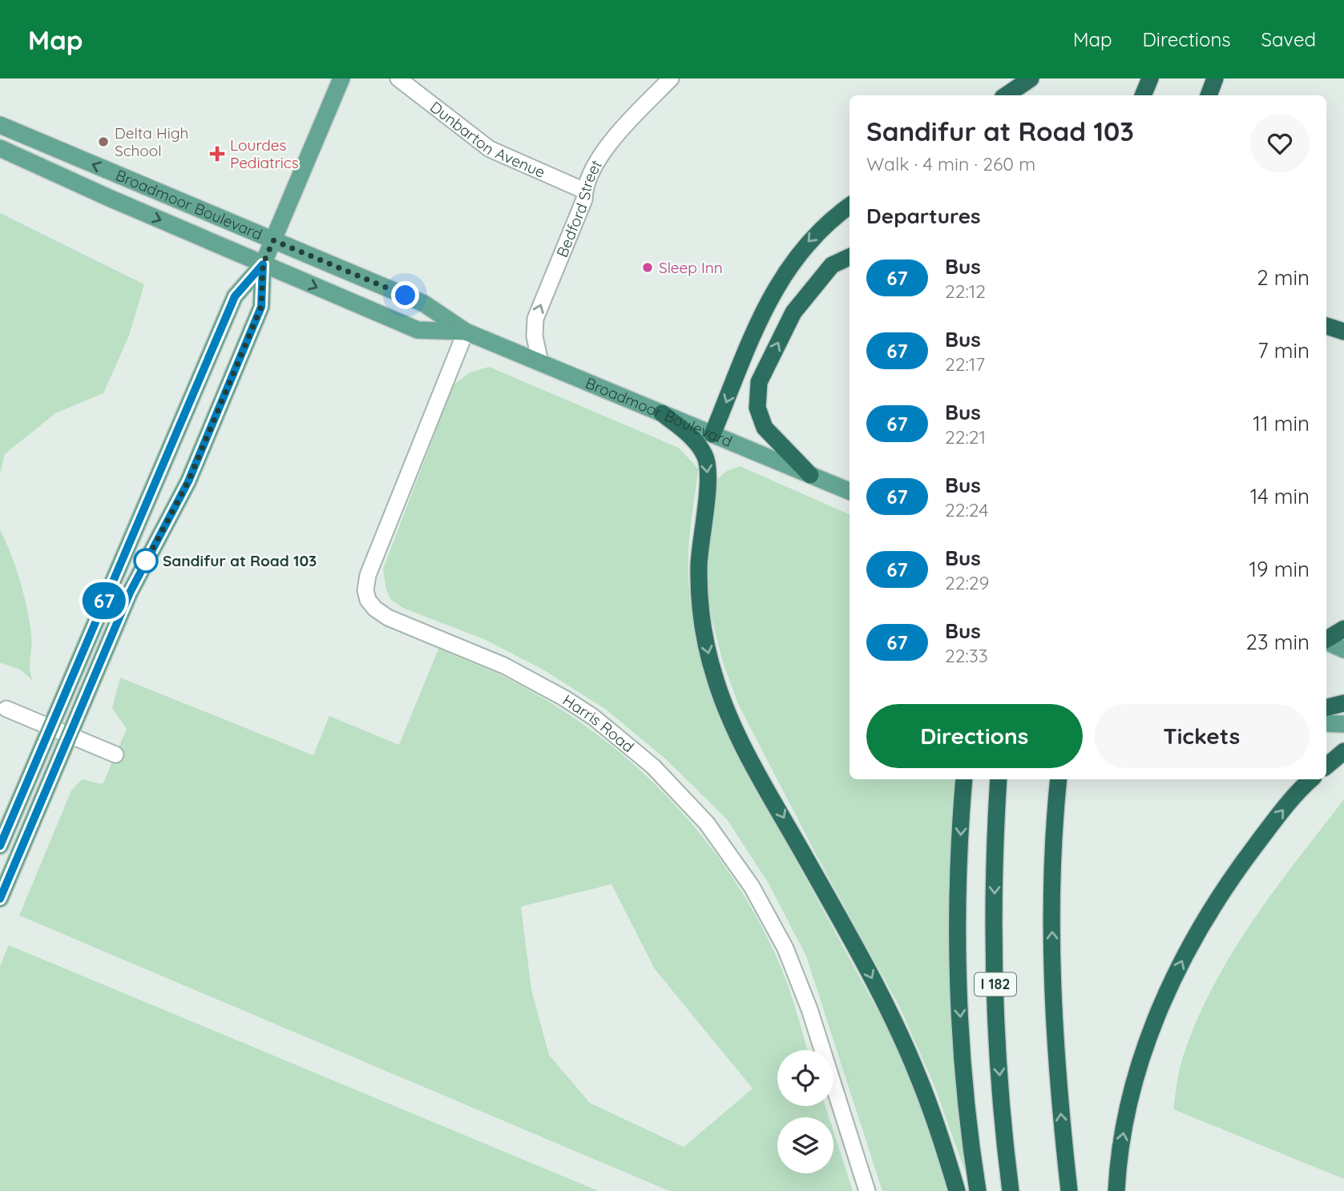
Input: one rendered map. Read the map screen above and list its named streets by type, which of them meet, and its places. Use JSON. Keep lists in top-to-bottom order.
{
  "streets": {
    "highway": ["I 182"],
    "main road": ["Broadmoor Boulevard"],
    "street": ["Dunbarton Avenue", "Bedford Street", "Harris Road"]
  },
  "crossings": [
    ["Dunbarton Avenue", "Bedford Street"],
    ["Broadmoor Boulevard", "Bedford Street"],
    ["Broadmoor Boulevard", "Harris Road"]
  ],
  "one_way": ["Bedford Street"],
  "places": {
    "other": ["Delta High School", "Sleep Inn", "Sandifur at Road 103"],
    "health": ["Lourdes Pediatrics"]
  },
  "lines": ["bus line 67"],
  "page": {
    "header": "Map",
    "nav": ["Map", "Directions", "Saved"],
    "on_map": "67",
    "heading": [
      ["Sandifur at Road 103", "Walk · 4 min · 260 m"],
      "Departures"
    ],
    "list": [
      {
        "mark": "67",
        "name": "Bus",
        "note": "22:12",
        "value": "2 min"
      },
      {
        "mark": "67",
        "name": "Bus",
        "note": "22:17",
        "value": "7 min"
      },
      {
        "mark": "67",
        "name": "Bus",
        "note": "22:21",
        "value": "11 min"
      },
      {
        "mark": "67",
        "name": "Bus",
        "note": "22:24",
        "value": "14 min"
      },
      {
        "mark": "67",
        "name": "Bus",
        "note": "22:29",
        "value": "19 min"
      },
      {
        "mark": "67",
        "name": "Bus",
        "note": "22:33",
        "value": "23 min"
      }
    ],
    "buttons": ["Directions", "Tickets"]
  }
}
